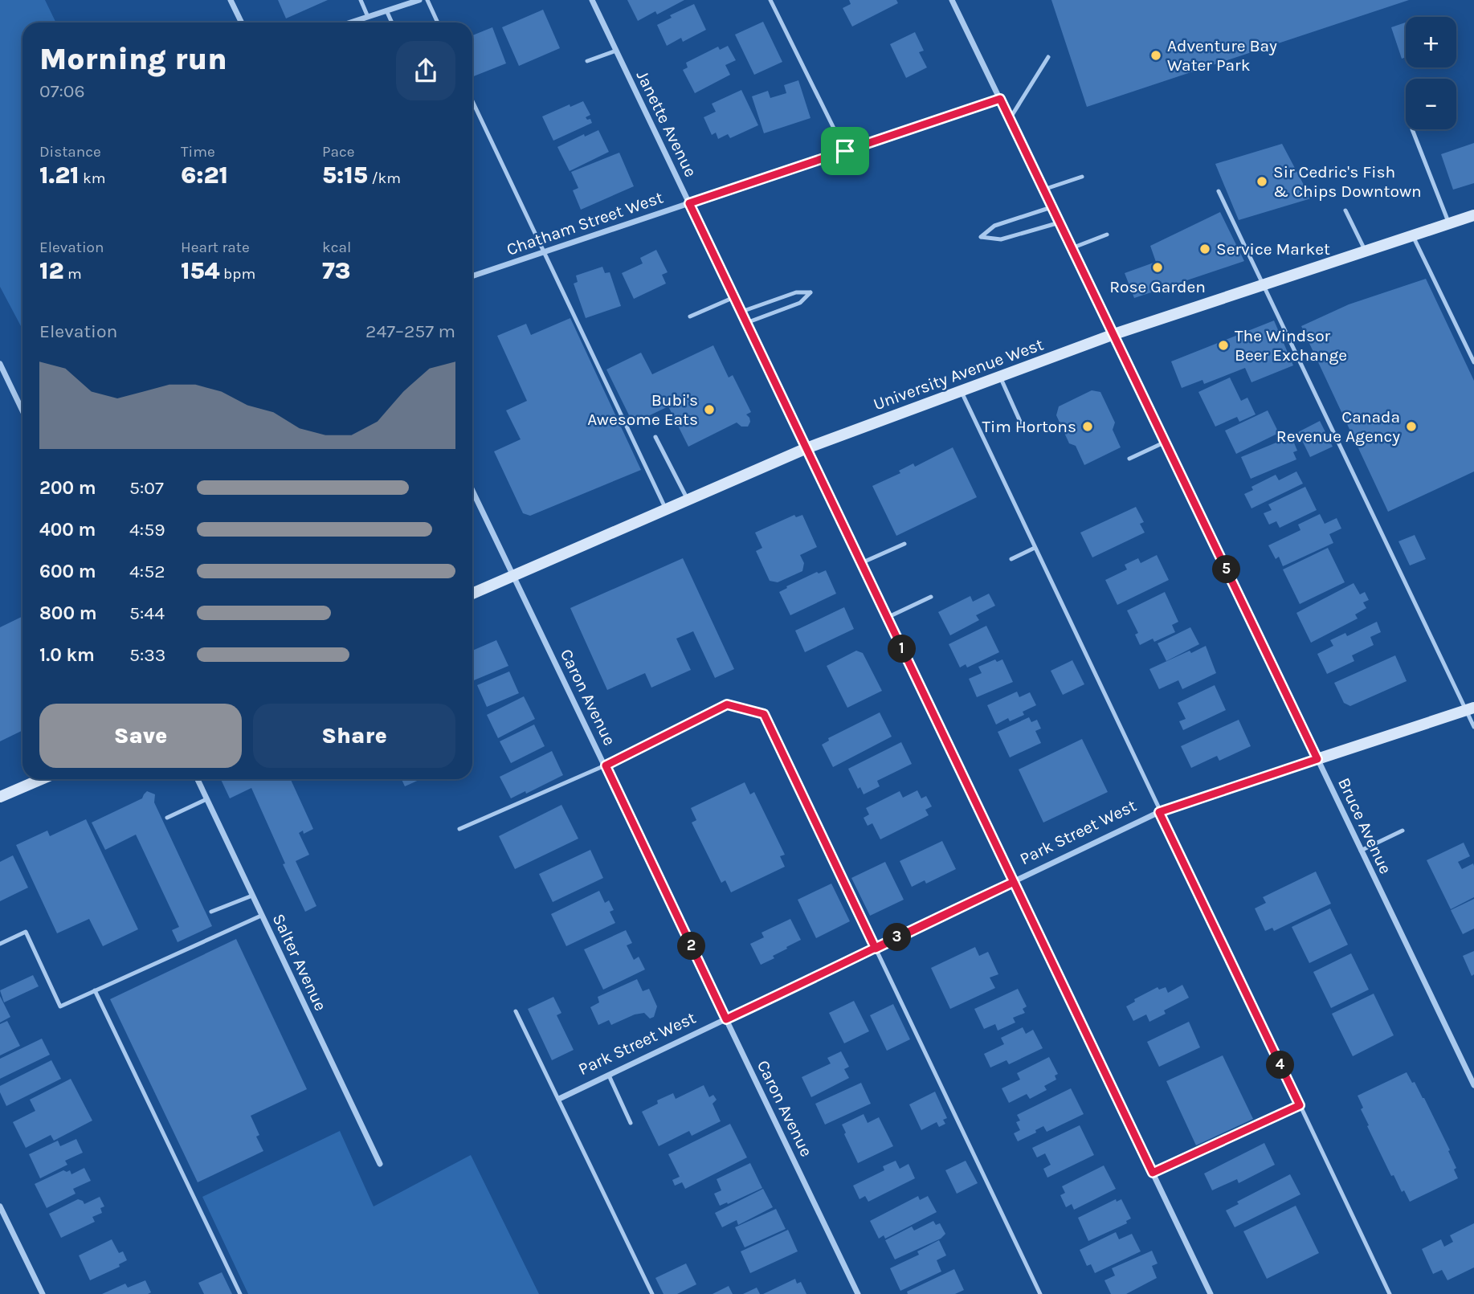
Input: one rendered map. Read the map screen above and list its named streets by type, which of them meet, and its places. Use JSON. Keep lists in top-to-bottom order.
{
  "streets": {
    "main road": ["University Avenue West", "Park Street West"],
    "street": [
      "Janette Avenue",
      "Chatham Street West",
      "Caron Avenue",
      "Bruce Avenue",
      "Salter Avenue"
    ]
  },
  "crossings": [
    ["Janette Avenue", "Chatham Street West"],
    ["Janette Avenue", "University Avenue West"],
    ["Janette Avenue", "Park Street West"],
    ["Chatham Street West", "Bruce Avenue"],
    ["University Avenue West", "Caron Avenue"],
    ["University Avenue West", "Bruce Avenue"],
    ["Caron Avenue", "Park Street West"],
    ["Bruce Avenue", "Park Street West"]
  ],
  "places": [
    "Adventure Bay Water Park",
    "Sir Cedric's Fish & Chips Downtown",
    "Service Market",
    "Rose Garden",
    "The Windsor Beer Exchange",
    "Bubi's Awesome Eats",
    "Tim Hortons",
    "Canada Revenue Agency"
  ],
  "page": {
    "map_buttons": ["+", "−"],
    "heading": ["Morning run", "07:06"],
    "stats": [
      ["Distance", "1.21 km"],
      ["Time", "6:21"],
      ["Pace", "5:15 /km"],
      ["Elevation", "12 m"],
      ["Heart rate", "154 bpm"],
      ["kcal", "73"]
    ],
    "chart": ["Elevation", "247–257 m"],
    "list": [
      {
        "name": "200 m",
        "note": "5:07"
      },
      {
        "name": "400 m",
        "note": "4:59"
      },
      {
        "name": "600 m",
        "note": "4:52"
      },
      {
        "name": "800 m",
        "note": "5:44"
      },
      {
        "name": "1.0 km",
        "note": "5:33"
      }
    ],
    "pins": [
      "5",
      "1",
      "3",
      "2",
      "4"
    ],
    "buttons": ["Save", "Share"]
  }
}
